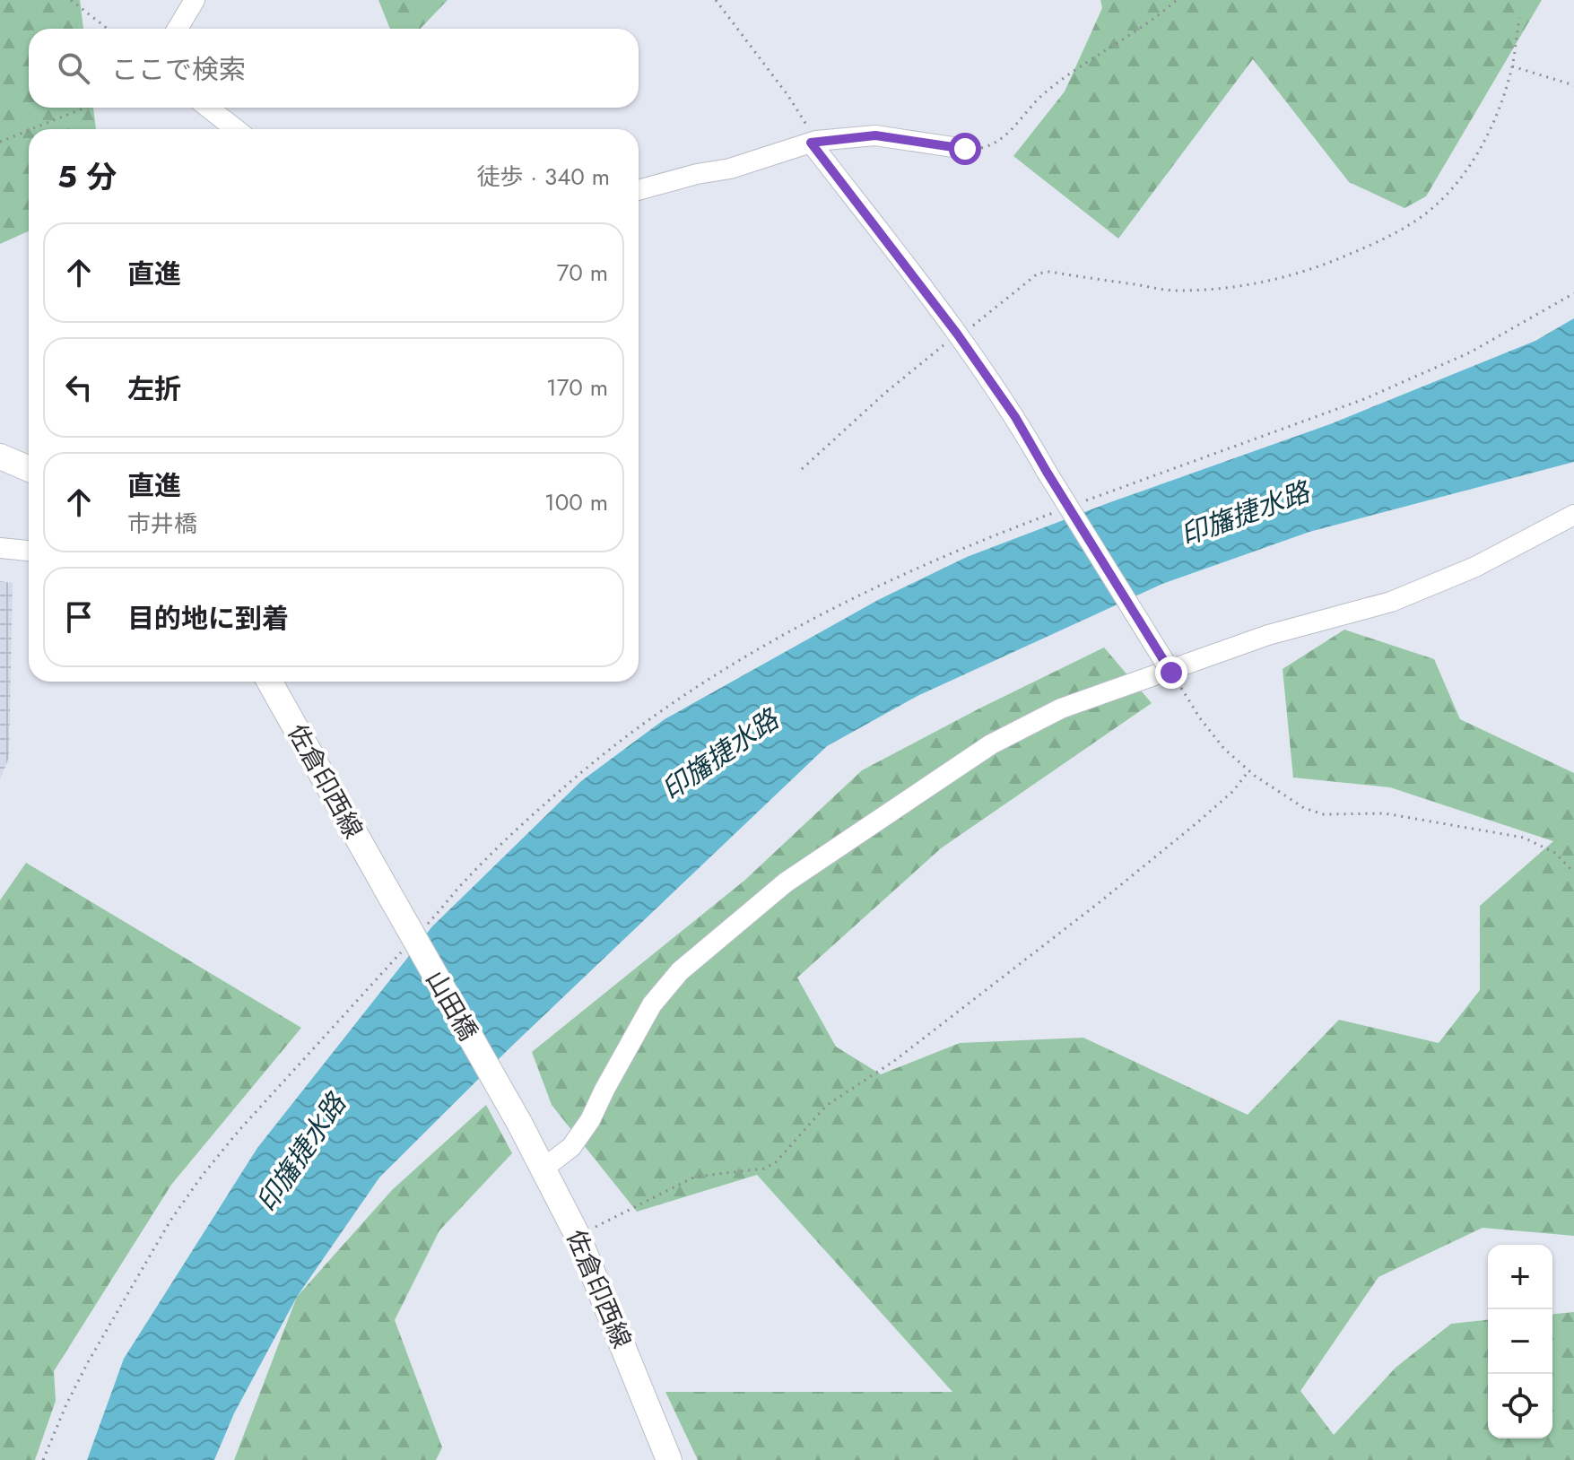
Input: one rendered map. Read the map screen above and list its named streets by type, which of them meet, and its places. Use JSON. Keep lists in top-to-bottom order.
{
  "streets": {
    "main road": ["佐倉印西線", "山田橋"]
  },
  "crossings": [
    ["佐倉印西線", "山田橋"]
  ],
  "water": ["印旛捷水路"],
  "page": {
    "search": "ここで検索",
    "heading": ["5 分", "徒歩 · 340 m"],
    "list": [
      ["直進", "70 m"],
      ["左折", "170 m"],
      ["直進", "市井橋", "100 m"],
      "目的地に到着"
    ],
    "map_buttons": ["+", "−"]
  }
}
